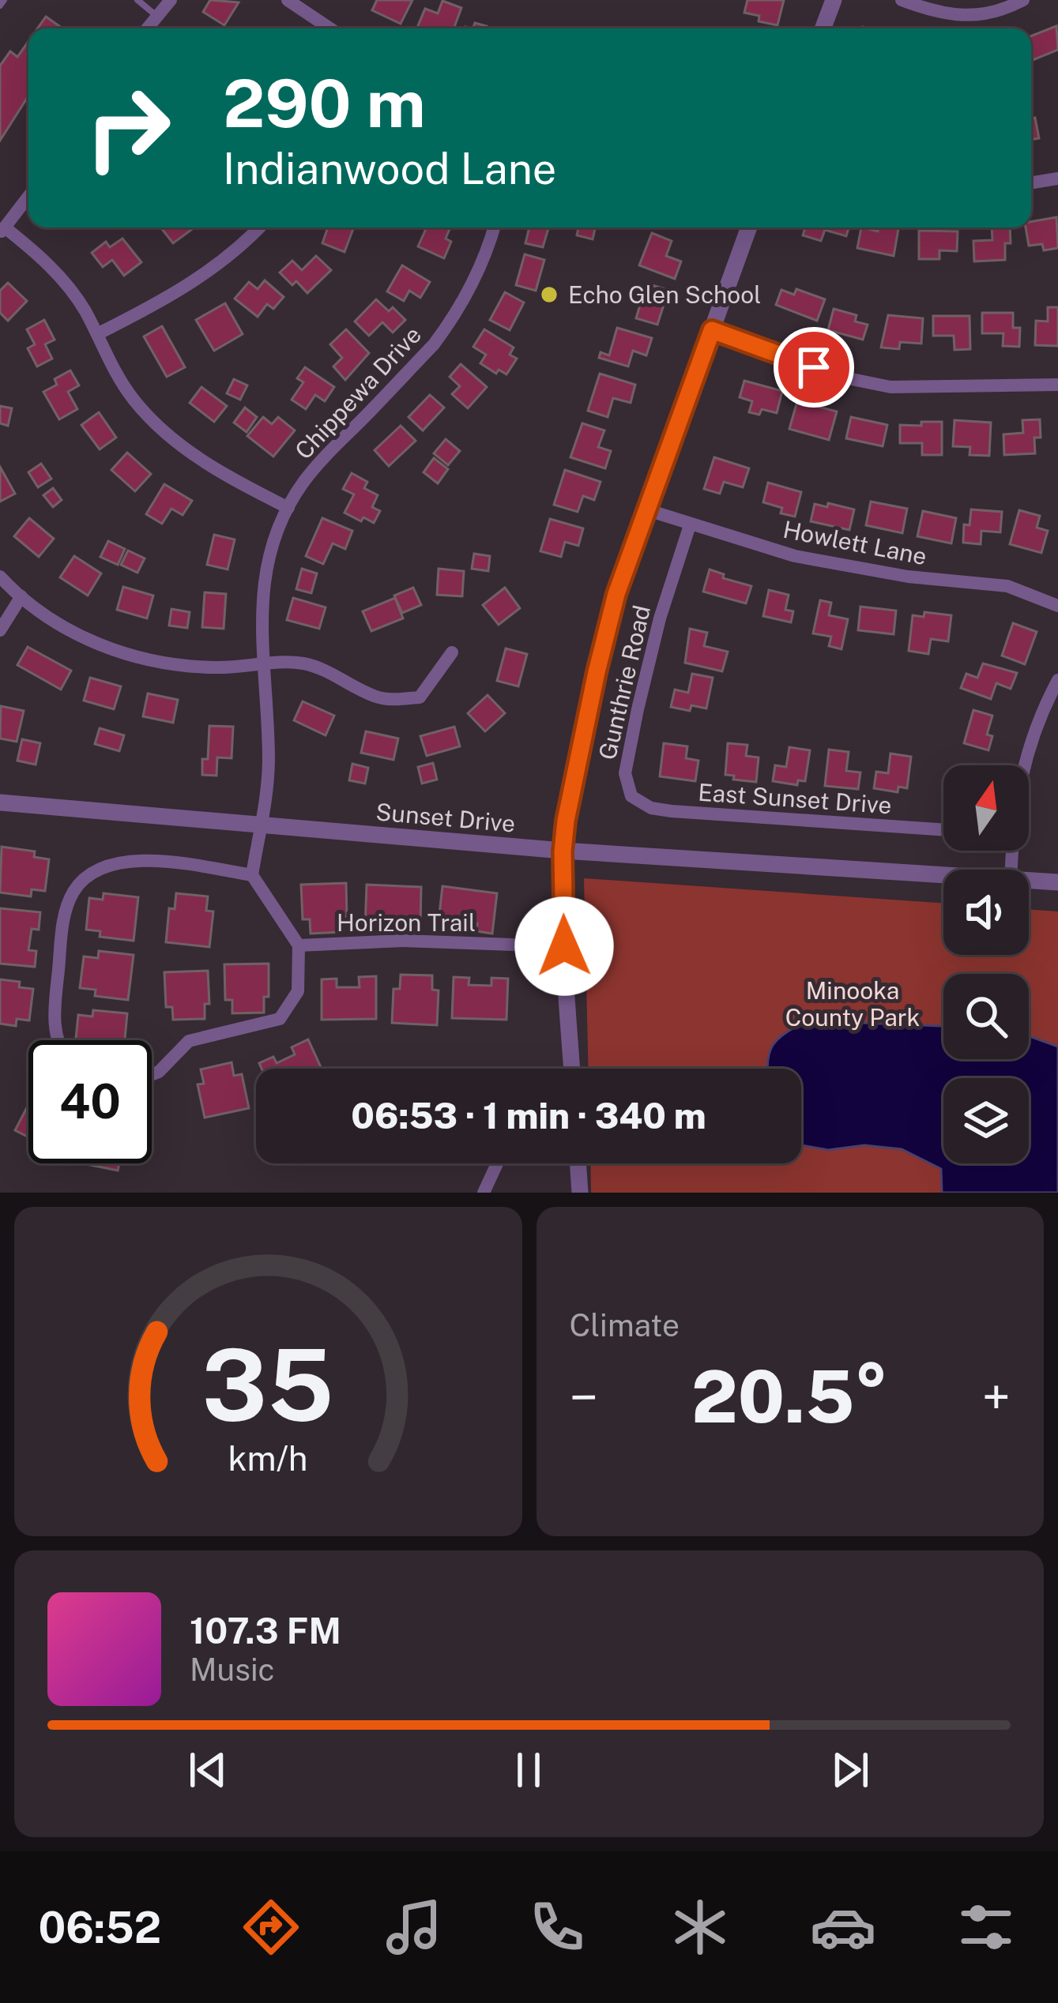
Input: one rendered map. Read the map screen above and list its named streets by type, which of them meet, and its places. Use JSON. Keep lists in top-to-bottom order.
{
  "streets": {
    "street": [
      "Chippewa Drive",
      "Howlett Lane",
      "Gunthrie Road",
      "East Sunset Drive",
      "Sunset Drive",
      "Horizon Trail"
    ]
  },
  "crossings": [
    ["Chippewa Drive", "Sunset Drive"],
    ["Howlett Lane", "Gunthrie Road"],
    ["Gunthrie Road", "East Sunset Drive"]
  ],
  "parks": ["Minooka County Park"],
  "places": ["Echo Glen School"],
  "north": "top",
  "page": {
    "turn": ["290 m", "Indianwood Lane"],
    "limit": "40",
    "trip": "06:53 · 1 min · 340 m",
    "tile": "Climate",
    "heat": ["−", "20.5°", "+"],
    "song": ["107.3 FM", "Music"],
    "tabs": "06:52",
    "gauge": ["35", "km/h"]
  }
}
